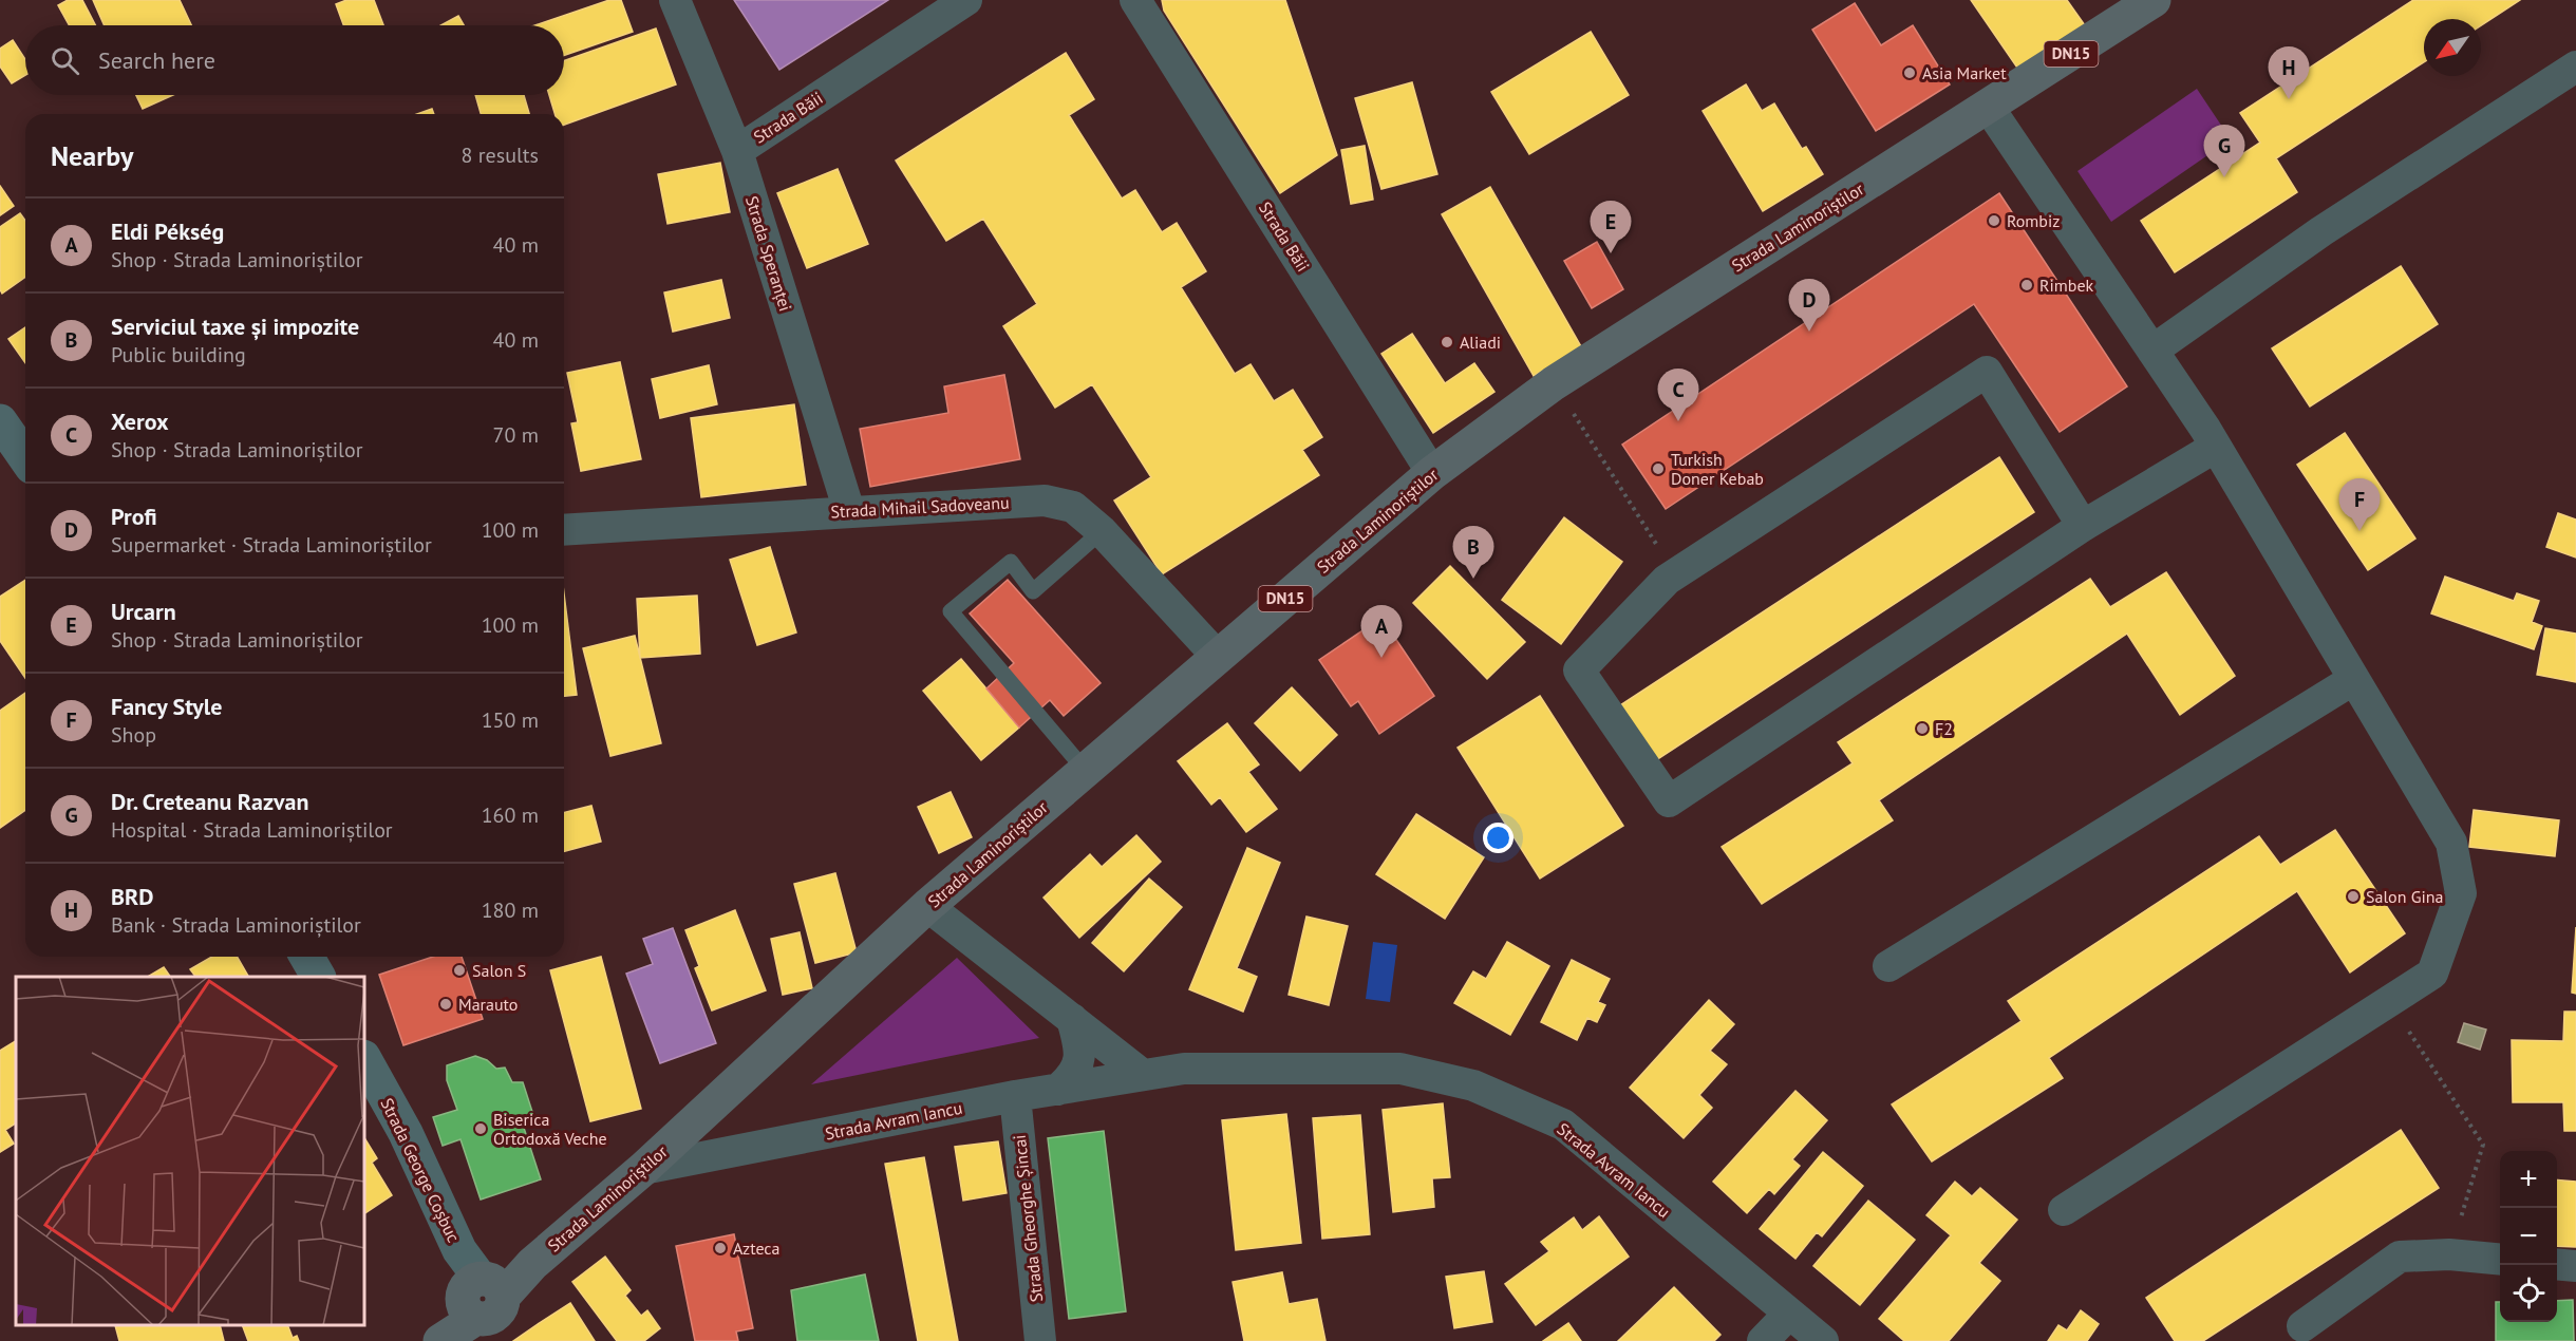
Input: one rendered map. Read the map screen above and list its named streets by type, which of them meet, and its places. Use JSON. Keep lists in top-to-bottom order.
{
  "streets": {
    "main road": ["DN15", "Strada Laminoriștilor", "Strada George Coșbuc"],
    "street": [
      "Strada Băii",
      "Strada Speranței",
      "Strada Mihail Sadoveanu",
      "Strada Avram Iancu",
      "Strada Gheorghe Șincai"
    ]
  },
  "crossings": [
    ["Strada Băii", "Strada Laminoriștilor"],
    ["Strada Băii", "Strada Speranței"],
    ["Strada Laminoriștilor", "Strada Mihail Sadoveanu"],
    ["Strada Laminoriștilor", "Strada Avram Iancu"],
    ["Strada Laminoriștilor", "Strada George Coșbuc"],
    ["Strada Speranței", "Strada Mihail Sadoveanu"],
    ["Strada Avram Iancu", "Strada Gheorghe Șincai"]
  ],
  "places": [
    "Asia Market",
    "Rombiz",
    "Rimbek",
    "Aliadi",
    "Turkish Doner Kebab",
    "F2",
    "Salon Gina",
    "Salon S",
    "Marauto",
    "Biserica Ortodoxă Veche",
    "Azteca"
  ],
  "north": "bottom left",
  "page": {
    "search": "Search here",
    "pins": [
      "H",
      "G",
      "E",
      "D",
      "C",
      "F",
      "B",
      "A"
    ],
    "heading": ["Nearby", "8 results"],
    "list": [
      {
        "mark": "A",
        "name": "Eldi Pékség",
        "note": "Shop · Strada Laminoriștilor",
        "value": "40 m"
      },
      {
        "mark": "B",
        "name": "Serviciul taxe și impozite",
        "note": "Public building",
        "value": "40 m"
      },
      {
        "mark": "C",
        "name": "Xerox",
        "note": "Shop · Strada Laminoriștilor",
        "value": "70 m"
      },
      {
        "mark": "D",
        "name": "Profi",
        "note": "Supermarket · Strada Laminoriștilor",
        "value": "100 m"
      },
      {
        "mark": "E",
        "name": "Urcarn",
        "note": "Shop · Strada Laminoriștilor",
        "value": "100 m"
      },
      {
        "mark": "F",
        "name": "Fancy Style",
        "note": "Shop",
        "value": "150 m"
      },
      {
        "mark": "G",
        "name": "Dr. Creteanu Razvan",
        "note": "Hospital · Strada Laminoriștilor",
        "value": "160 m"
      },
      {
        "mark": "H",
        "name": "BRD",
        "note": "Bank · Strada Laminoriștilor",
        "value": "180 m"
      }
    ],
    "map_buttons": ["+", "−"]
  }
}
